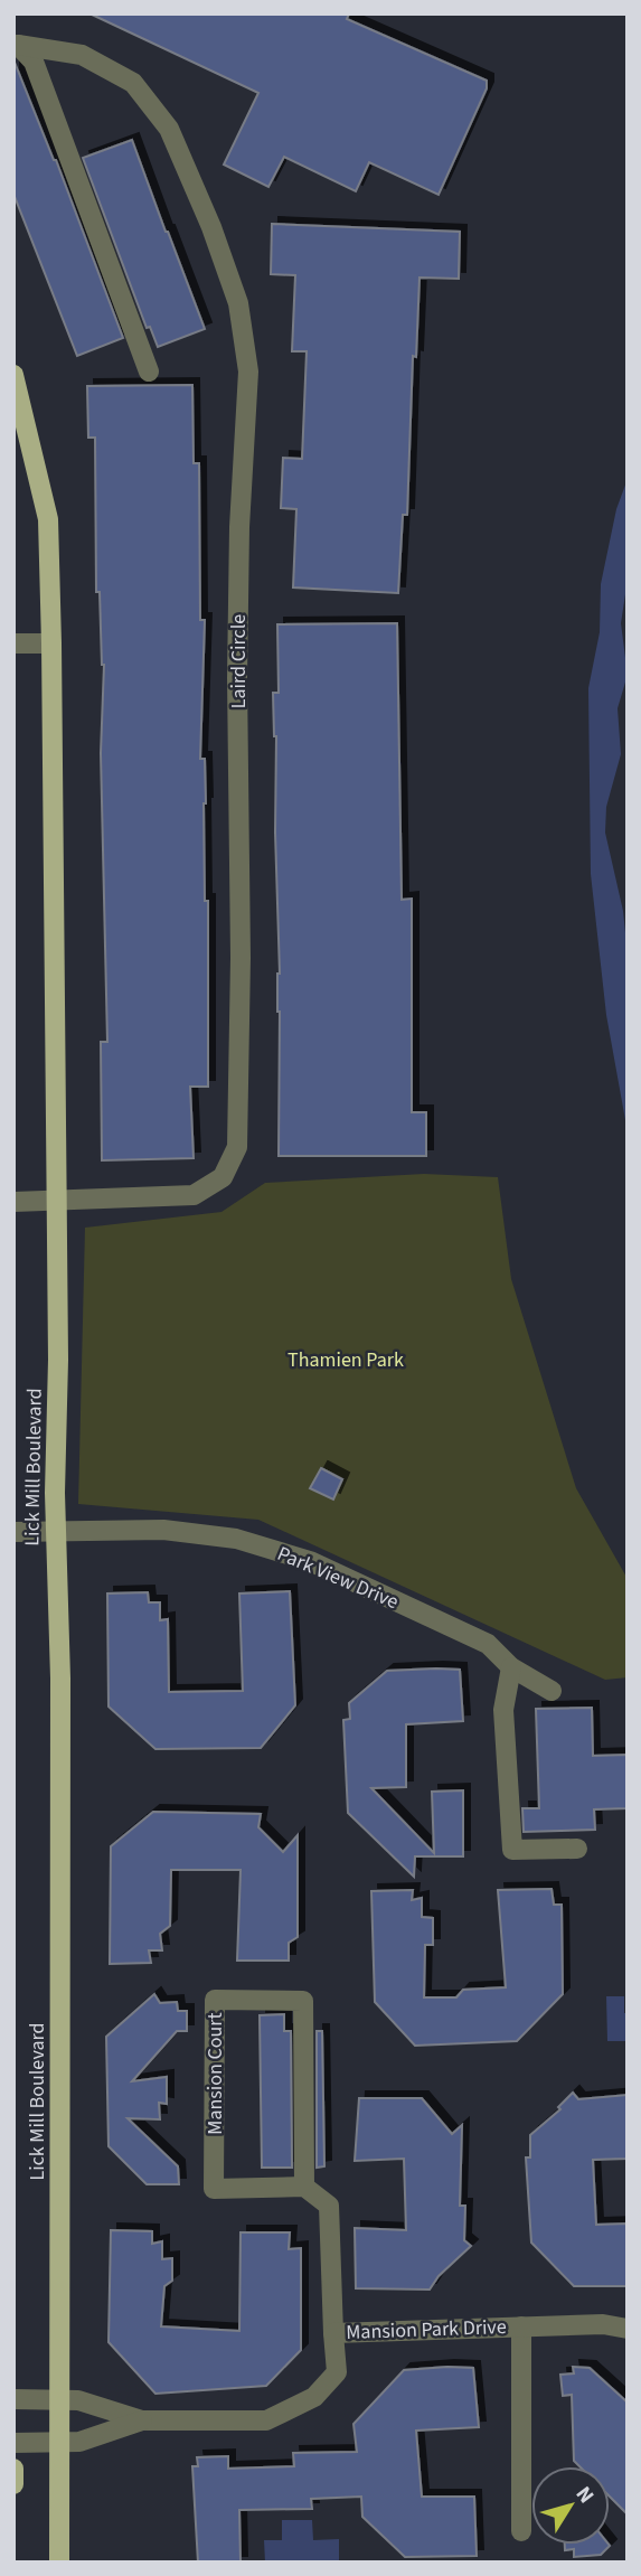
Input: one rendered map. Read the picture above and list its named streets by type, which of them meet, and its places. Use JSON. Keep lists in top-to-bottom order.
{
  "streets": {
    "main road": ["Lick Mill Boulevard"],
    "street": [
      "Laird Circle",
      "Park View Drive",
      "Mansion Court",
      "Mansion Park Drive"
    ]
  },
  "crossings": [
    ["Laird Circle", "Lick Mill Boulevard"],
    ["Lick Mill Boulevard", "Park View Drive"],
    ["Lick Mill Boulevard", "Mansion Park Drive"]
  ],
  "parks": ["Thamien Park"],
  "north": "top right"
}
